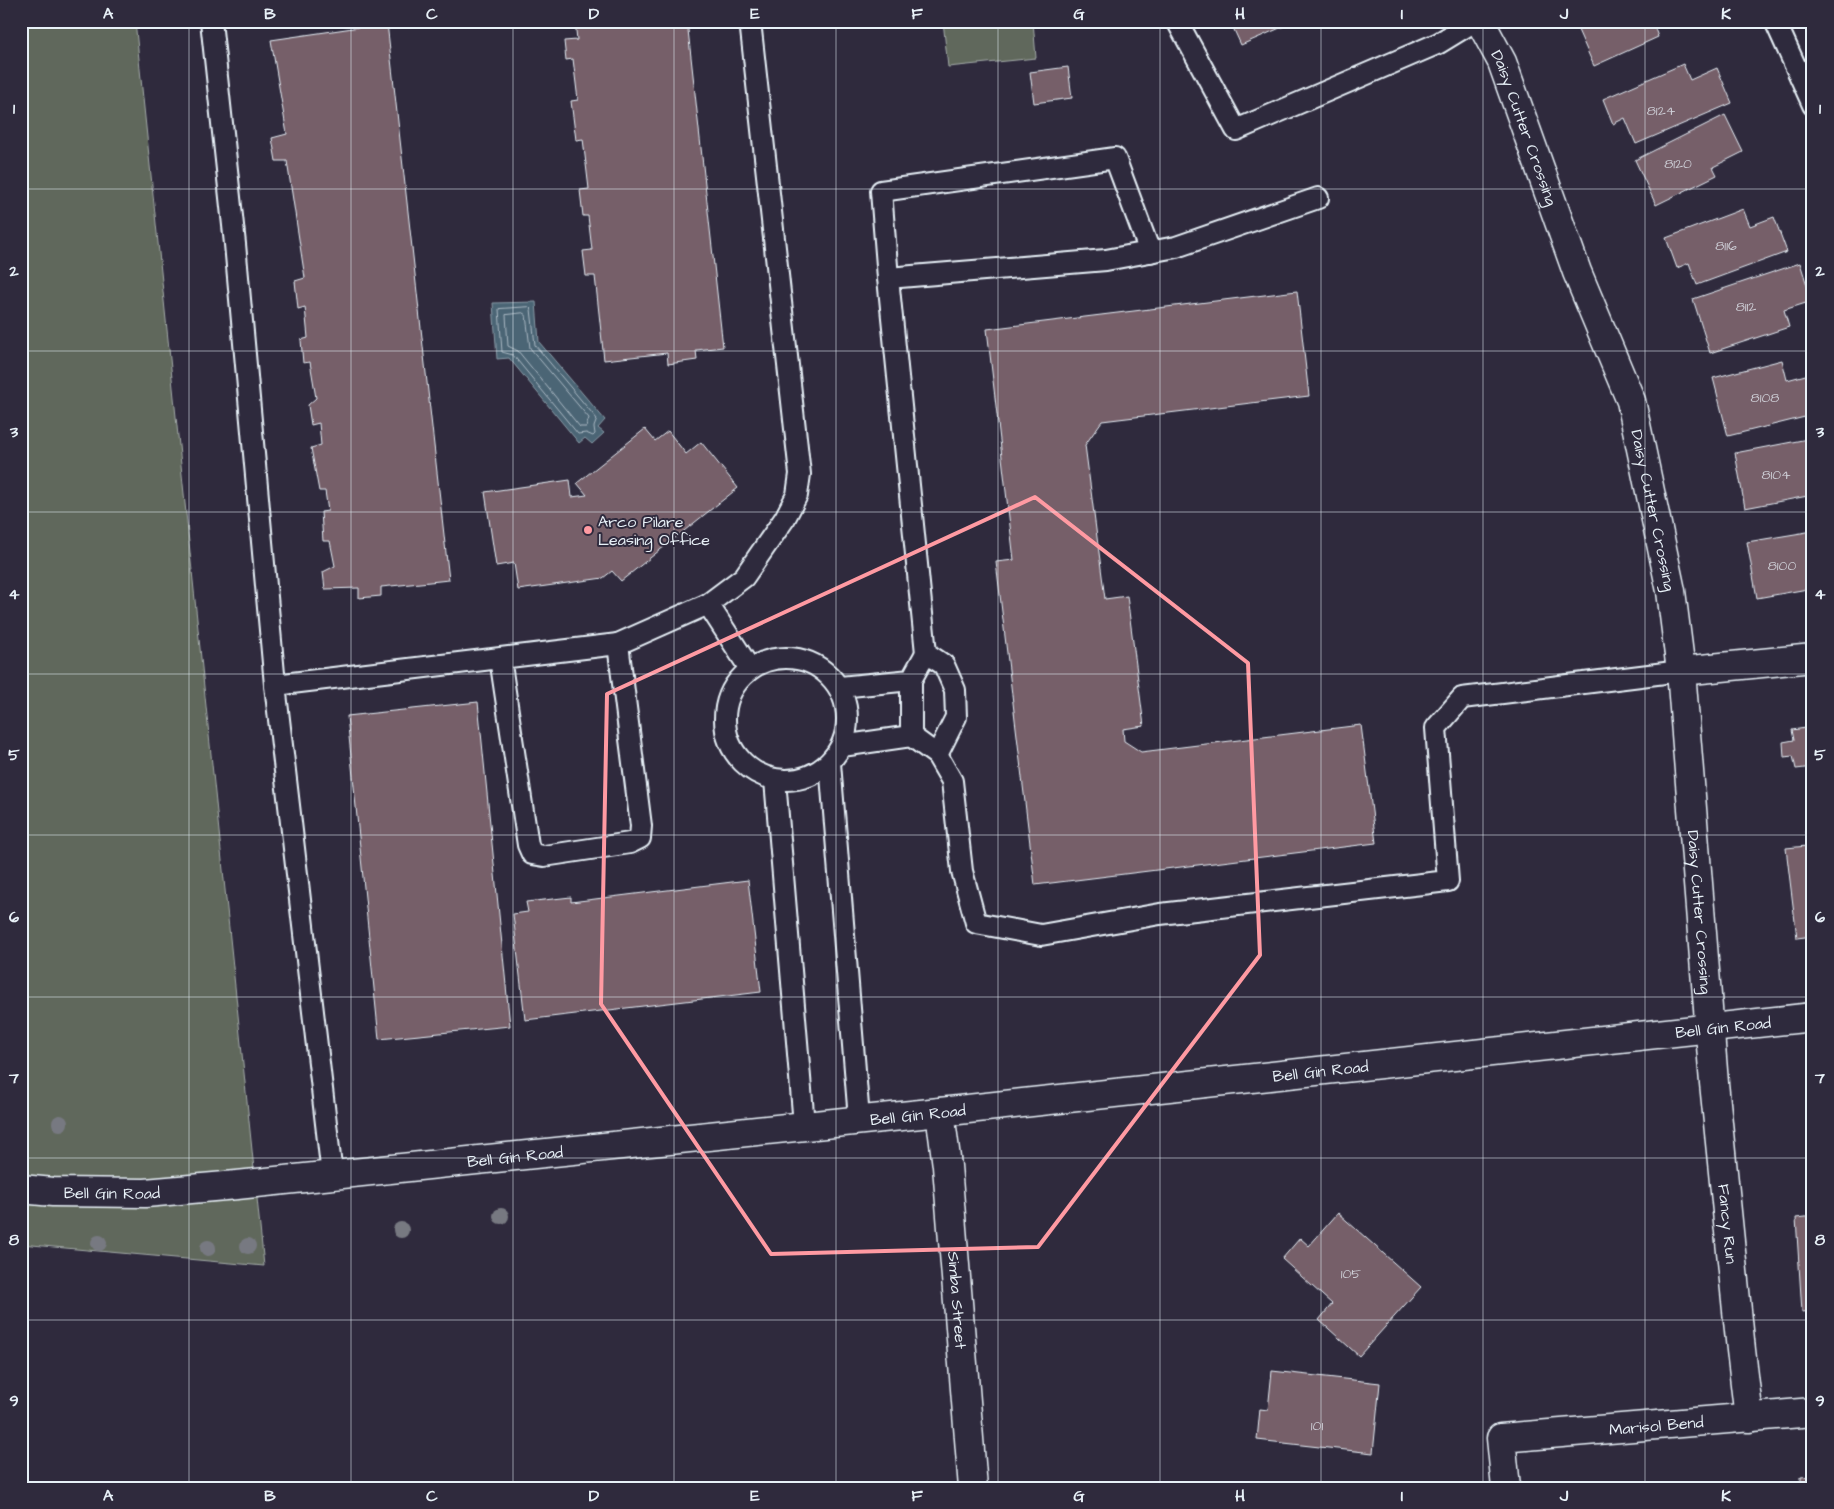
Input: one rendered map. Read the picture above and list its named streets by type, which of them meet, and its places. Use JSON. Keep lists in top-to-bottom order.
{
  "streets": {
    "street": [
      "Daisy Cutter Crossing",
      "Bell Gin Road",
      "Fancy Run",
      "Simba Street",
      "Marisol Bend"
    ]
  },
  "crossings": [
    ["Daisy Cutter Crossing", "Bell Gin Road"],
    ["Daisy Cutter Crossing", "Fancy Run"],
    ["Bell Gin Road", "Fancy Run"],
    ["Bell Gin Road", "Simba Street"],
    ["Fancy Run", "Marisol Bend"]
  ],
  "places": ["Arco Pilare Leasing Office"],
  "house_numbers": [
    "8124",
    "8120",
    "8116",
    "8112",
    "8108",
    "8104",
    "8100",
    "105",
    "101"
  ],
  "grid": {
    "columns": [
      "A",
      "B",
      "C",
      "D",
      "E",
      "F",
      "G",
      "H",
      "I",
      "J",
      "K"
    ],
    "rows": [
      "1",
      "2",
      "3",
      "4",
      "5",
      "6",
      "7",
      "8",
      "9"
    ]
  }
}
